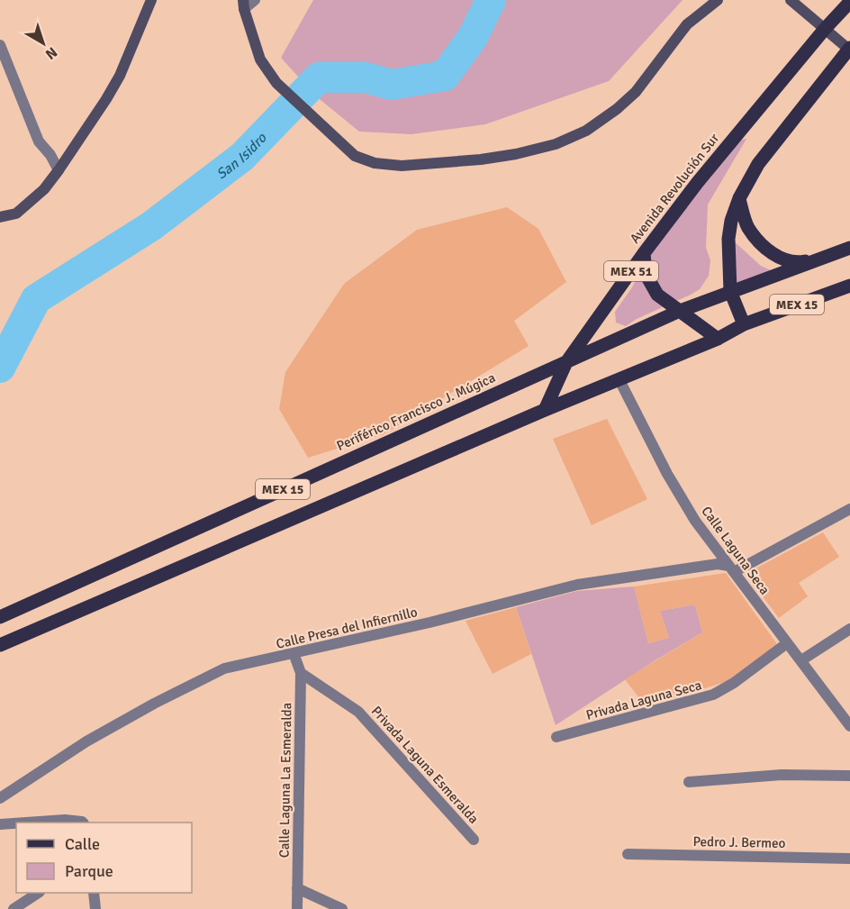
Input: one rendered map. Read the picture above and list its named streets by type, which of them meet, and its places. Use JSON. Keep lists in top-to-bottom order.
{
  "streets": {
    "main road": [
      "Avenida Revolución Sur",
      "MEX 51",
      "MEX 15",
      "Periférico Francisco J. Múgica"
    ],
    "street": [
      "Calle Laguna Seca",
      "Calle Presa del Infiernillo",
      "Privada Laguna Seca",
      "Privada Laguna Esmeralda",
      "Calle Laguna La Esmeralda",
      "Pedro J. Bermeo"
    ]
  },
  "crossings": [
    ["Avenida Revolución Sur", "MEX 15"],
    ["Avenida Revolución Sur", "Periférico Francisco J. Múgica"],
    ["MEX 15", "Calle Laguna Seca"],
    ["Calle Laguna Seca", "Calle Presa del Infiernillo"],
    ["Calle Laguna Seca", "Privada Laguna Seca"],
    ["Calle Presa del Infiernillo", "Calle Laguna La Esmeralda"],
    ["Privada Laguna Esmeralda", "Calle Laguna La Esmeralda"]
  ],
  "water": ["San Isidro"],
  "legend": ["Calle", "Parque"],
  "north": "bottom right"
}
